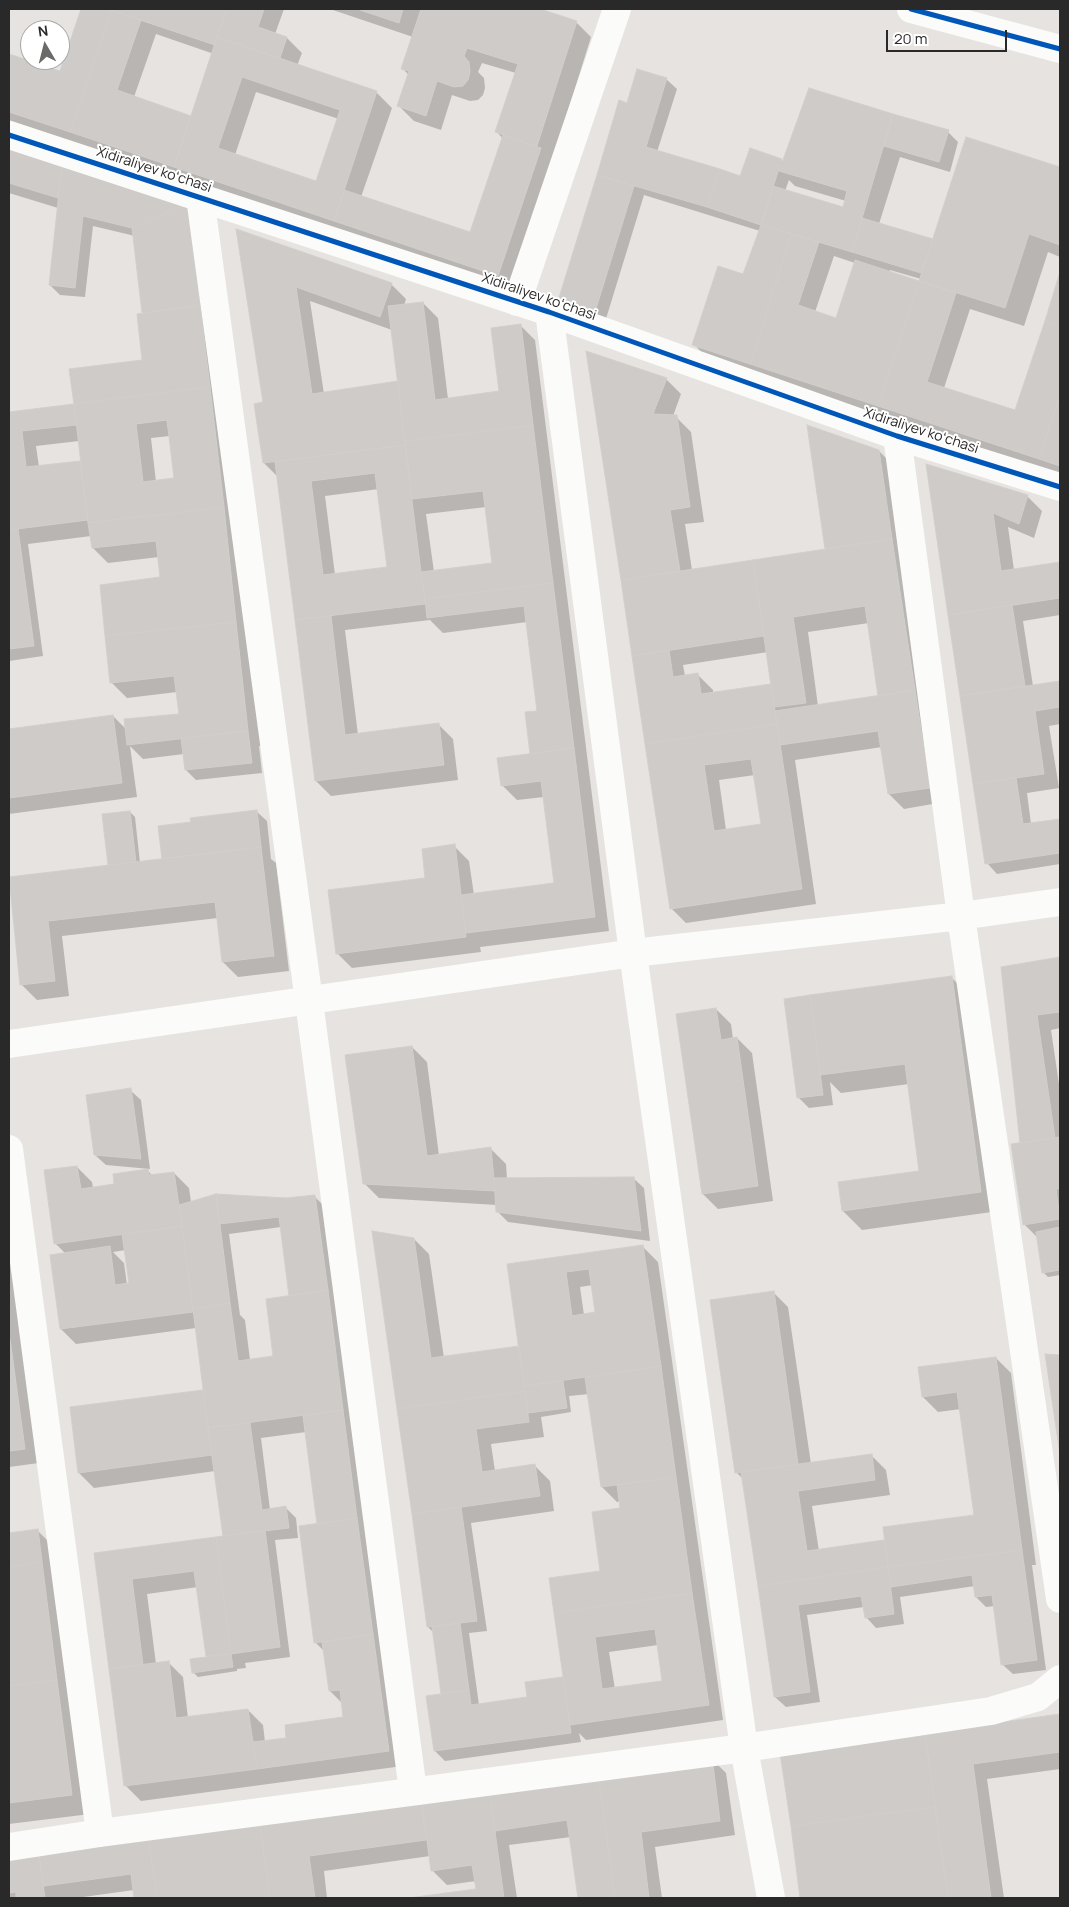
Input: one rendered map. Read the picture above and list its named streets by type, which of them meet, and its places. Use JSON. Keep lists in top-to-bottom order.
{
  "streets": {
    "street": ["Xidiraliyev koʻchasi"]
  },
  "scale_bar": "20 m",
  "north": "top"
}
